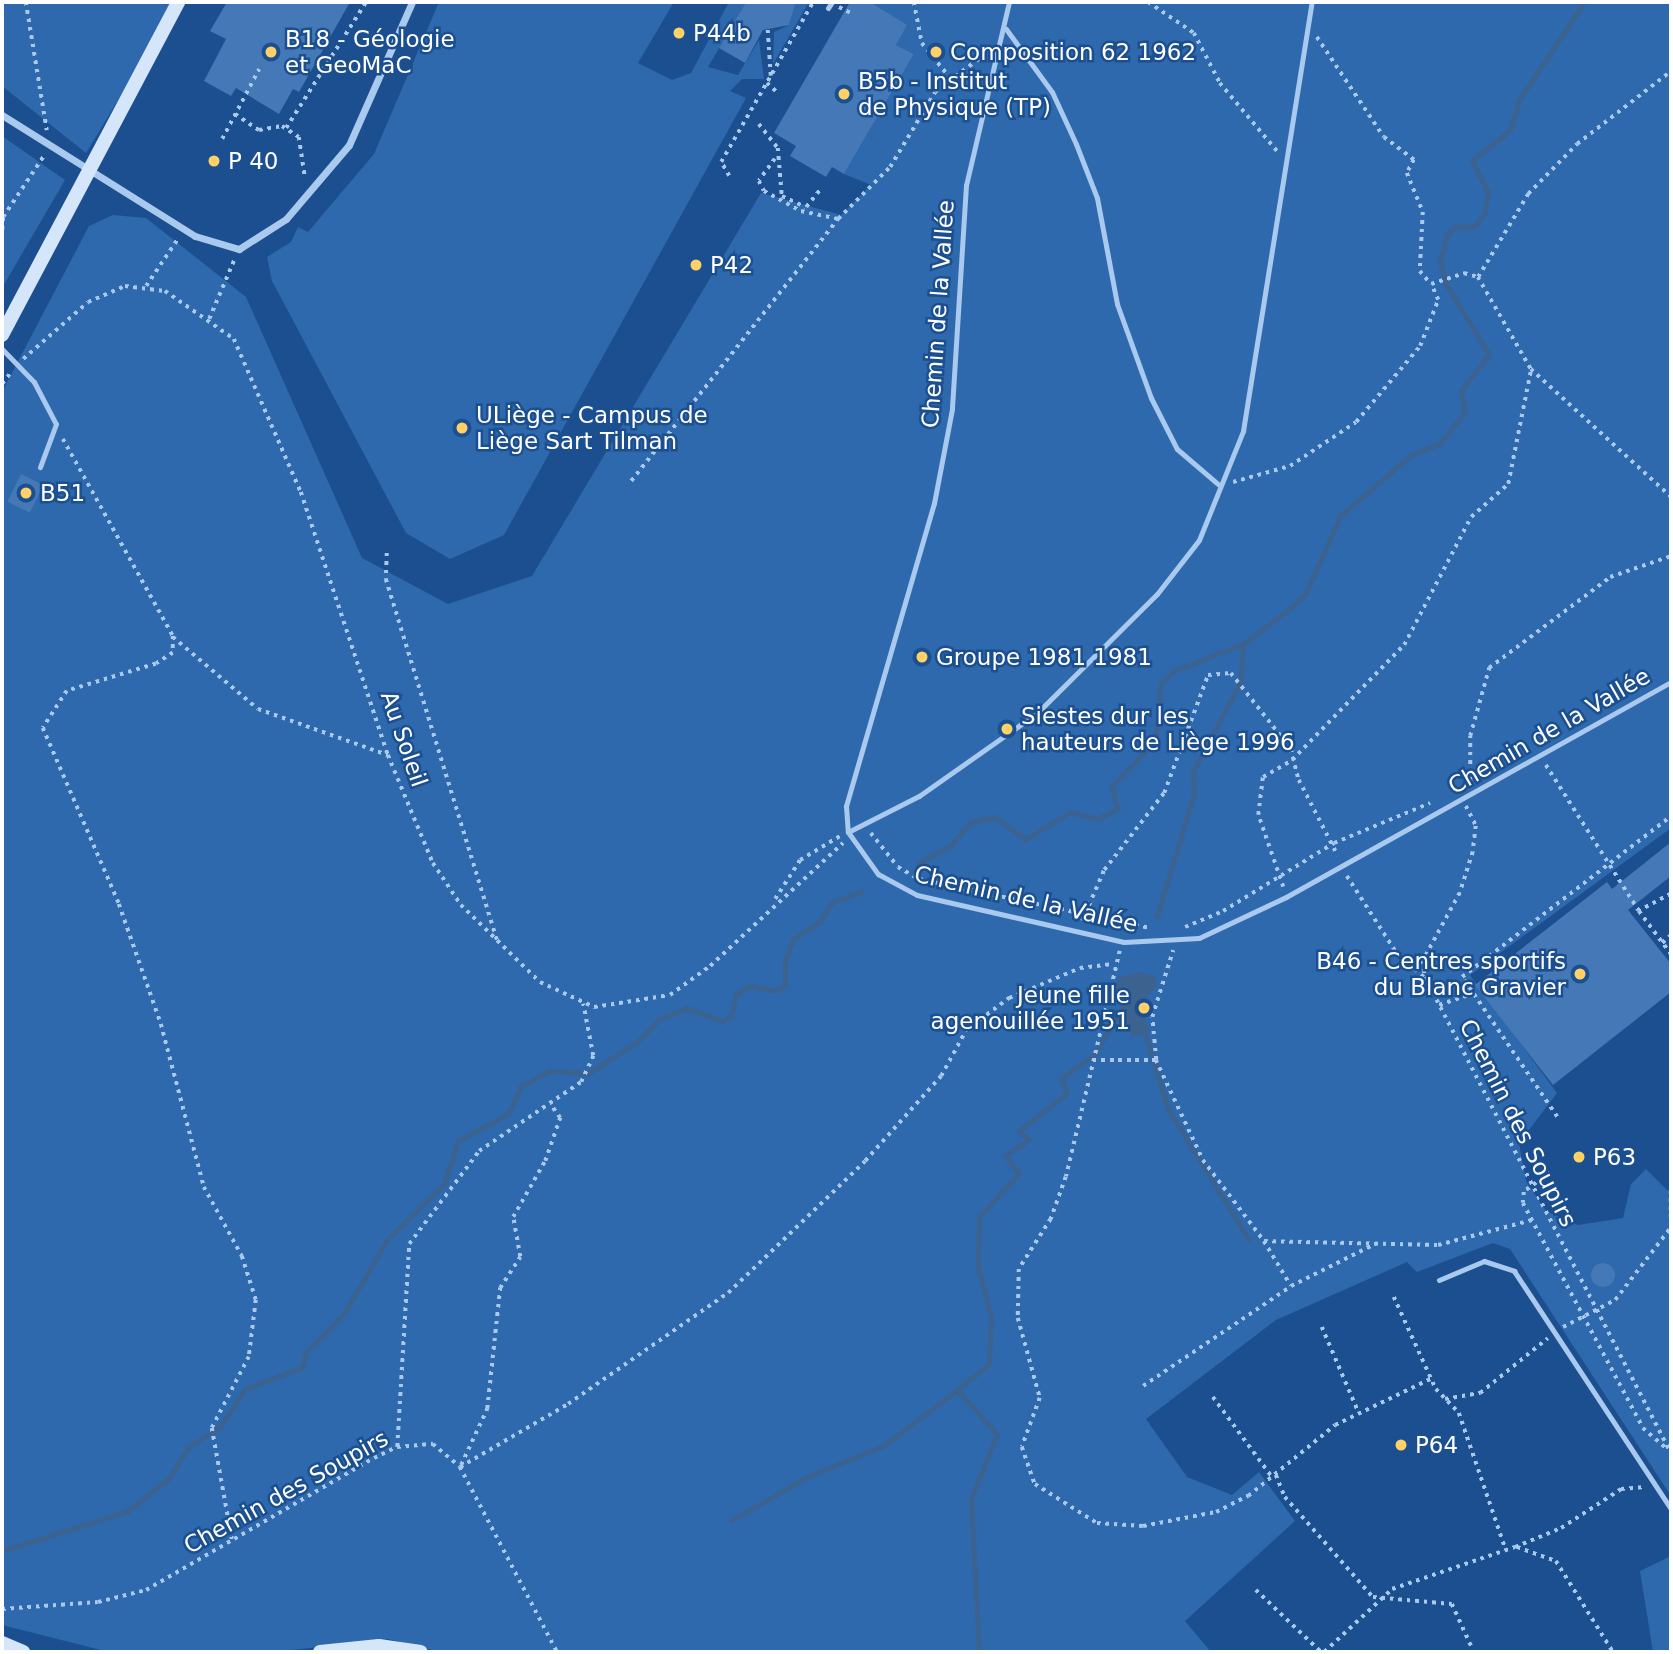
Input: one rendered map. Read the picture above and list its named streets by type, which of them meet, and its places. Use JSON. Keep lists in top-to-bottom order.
{
  "streets": {
    "lane": ["Chemin de la Vallée"],
    "path": ["Au Soleil", "Chemin des Soupirs"]
  },
  "crossings": [
    ["Chemin de la Vallée", "Au Soleil"]
  ],
  "places": [
    "P44b",
    "B18 - Géologie et GeoMaC",
    "Composition 62 1962",
    "B5b - Institut de Physique (TP)",
    "P 40",
    "P42",
    "ULiège - Campus de Liège Sart Tilman",
    "B51",
    "Groupe 1981 1981",
    "Siestes dur les hauteurs de Liège 1996",
    "B46 - Centres sportifs du Blanc Gravier",
    "Jeune fille agenouillée 1951",
    "P63",
    "P64"
  ]
}
